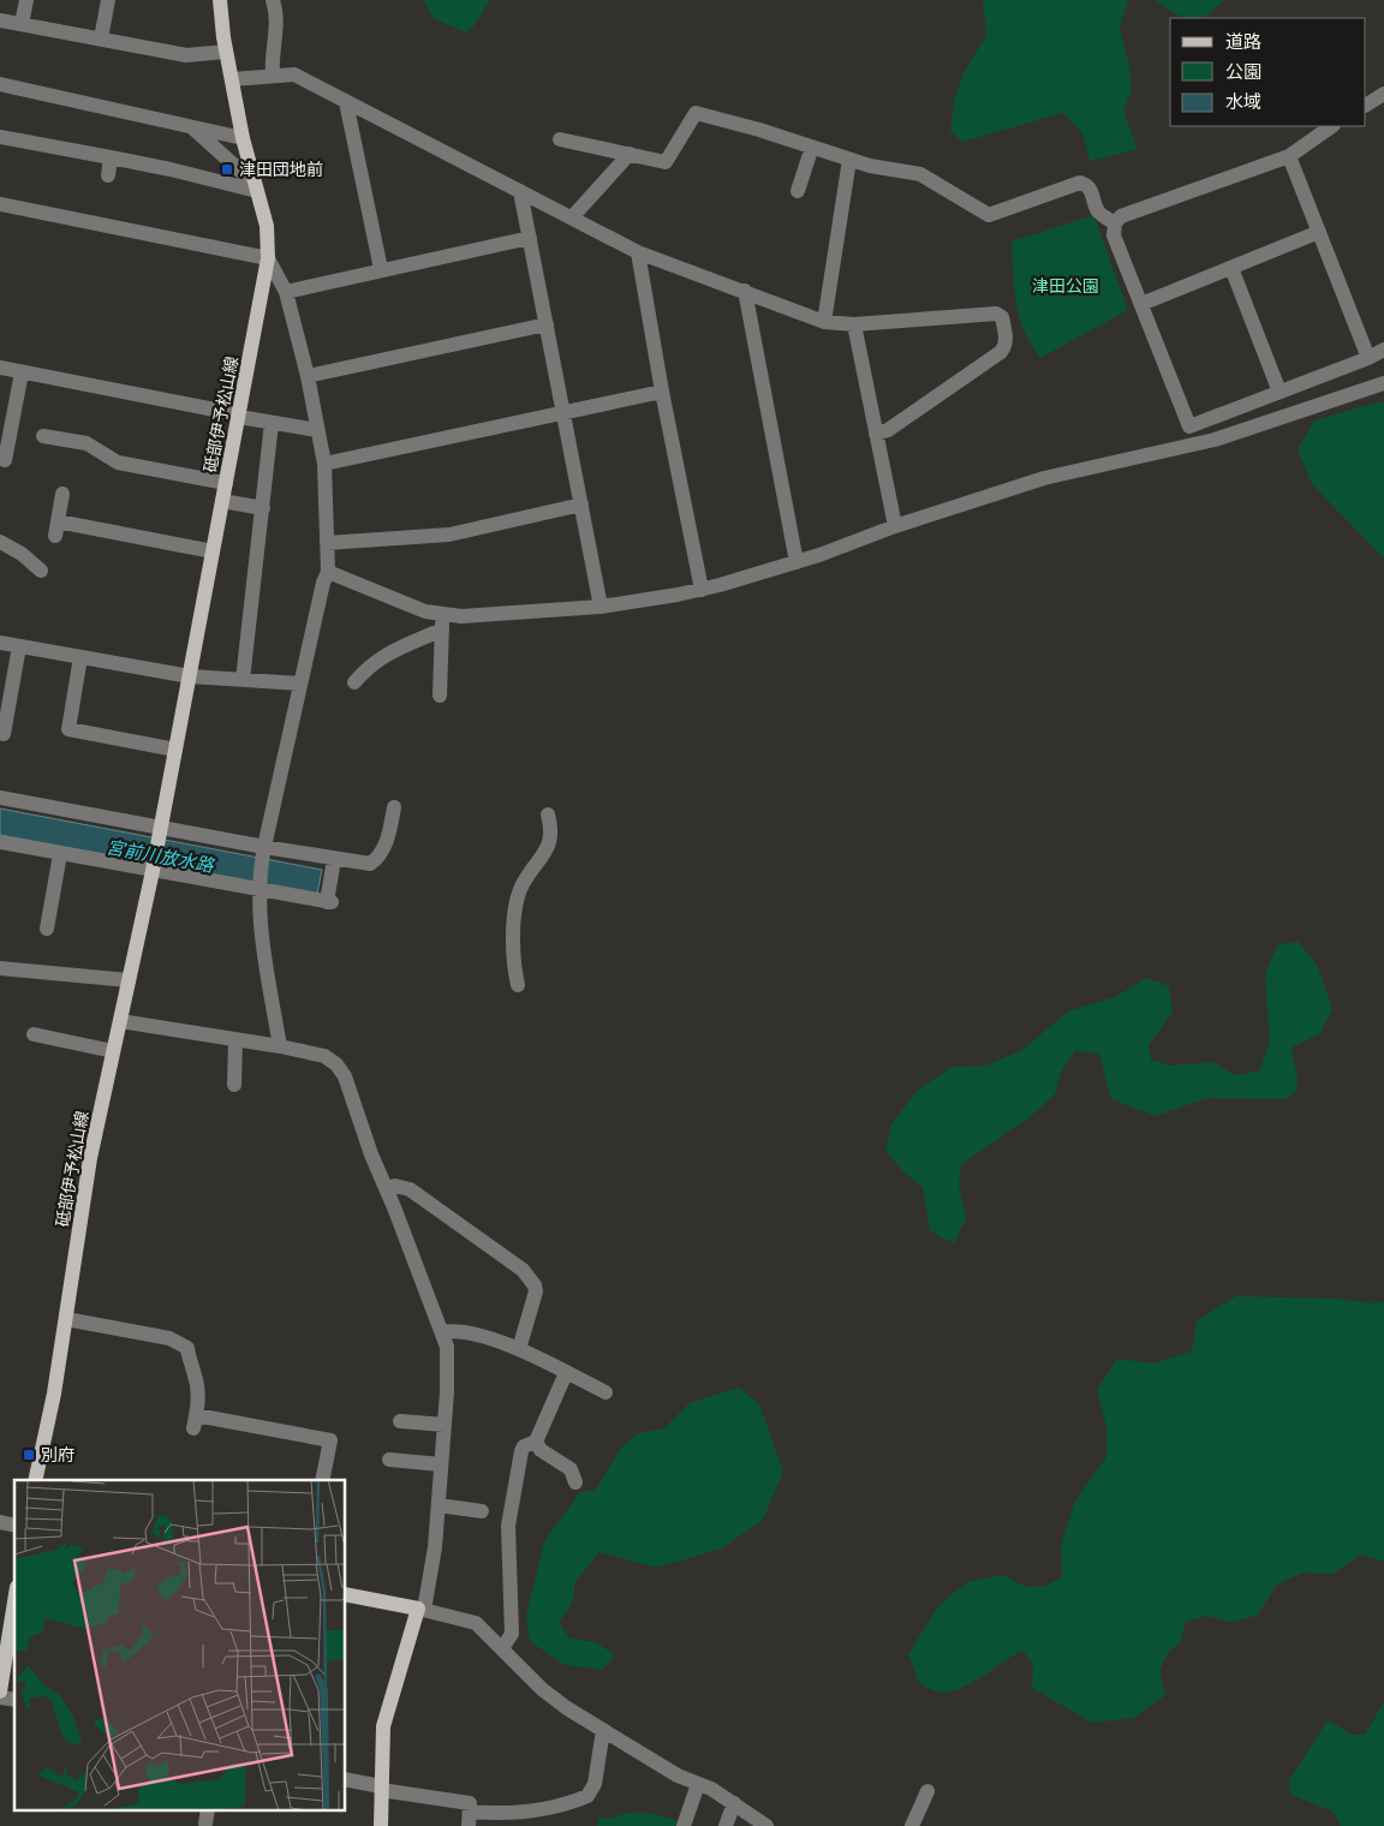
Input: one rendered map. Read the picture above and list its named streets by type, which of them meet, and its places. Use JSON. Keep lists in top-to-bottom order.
{
  "streets": {
    "main road": ["砥部伊予松山線"]
  },
  "water": ["宮前川放水路"],
  "parks": ["津田公園"],
  "places": {
    "transit": ["津田団地前", "別府"]
  },
  "legend": ["道路", "公園", "水域"]
}
